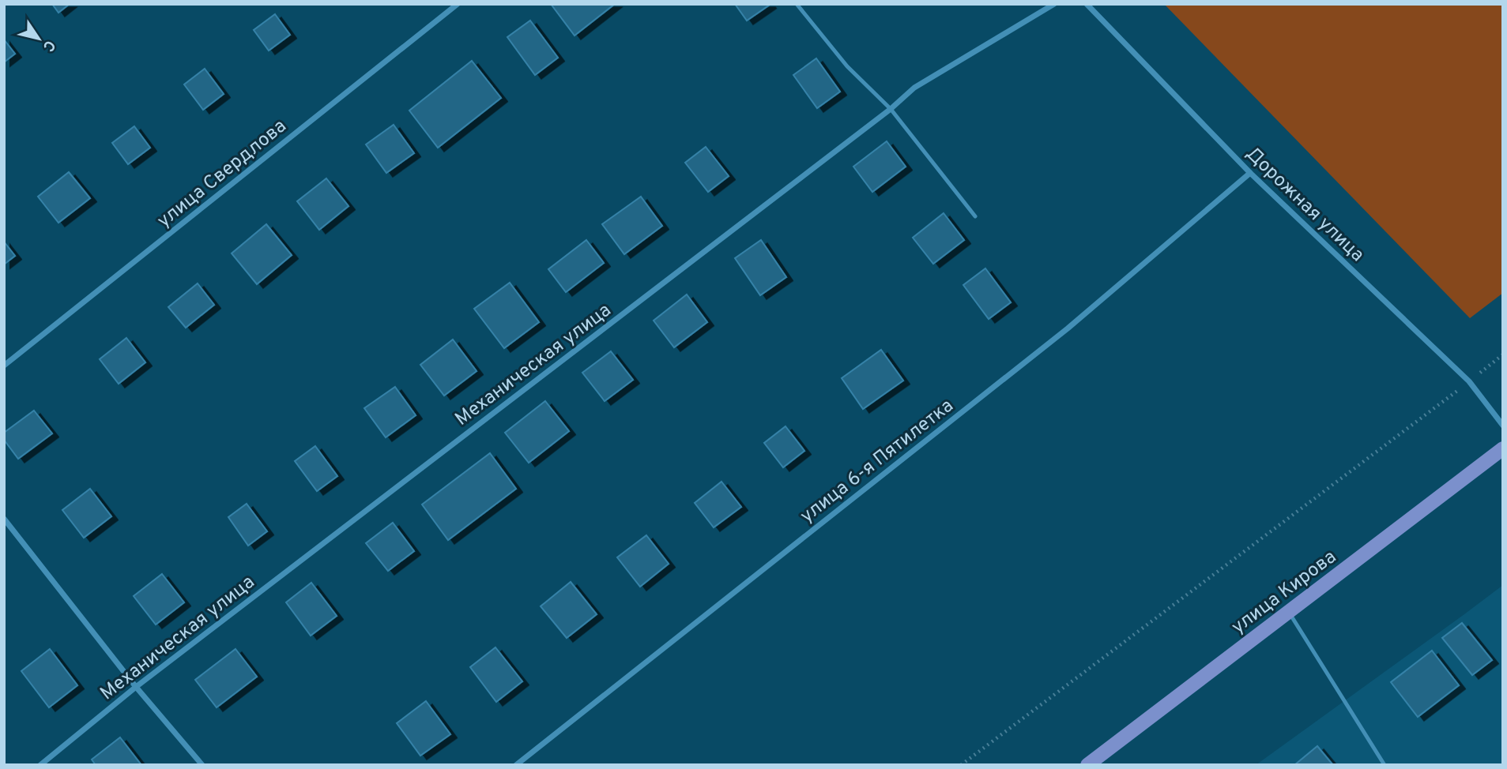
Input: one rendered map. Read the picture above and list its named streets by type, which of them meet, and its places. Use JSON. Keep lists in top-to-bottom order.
{
  "streets": {
    "main road": ["улица Кирова"],
    "street": [
      "улица Свердлова",
      "Дорожная улица",
      "Механическая улица",
      "улица 6-я Пятилетка"
    ]
  },
  "crossings": [
    ["Дорожная улица", "улица 6-я Пятилетка"]
  ],
  "north": "bottom right"
}
